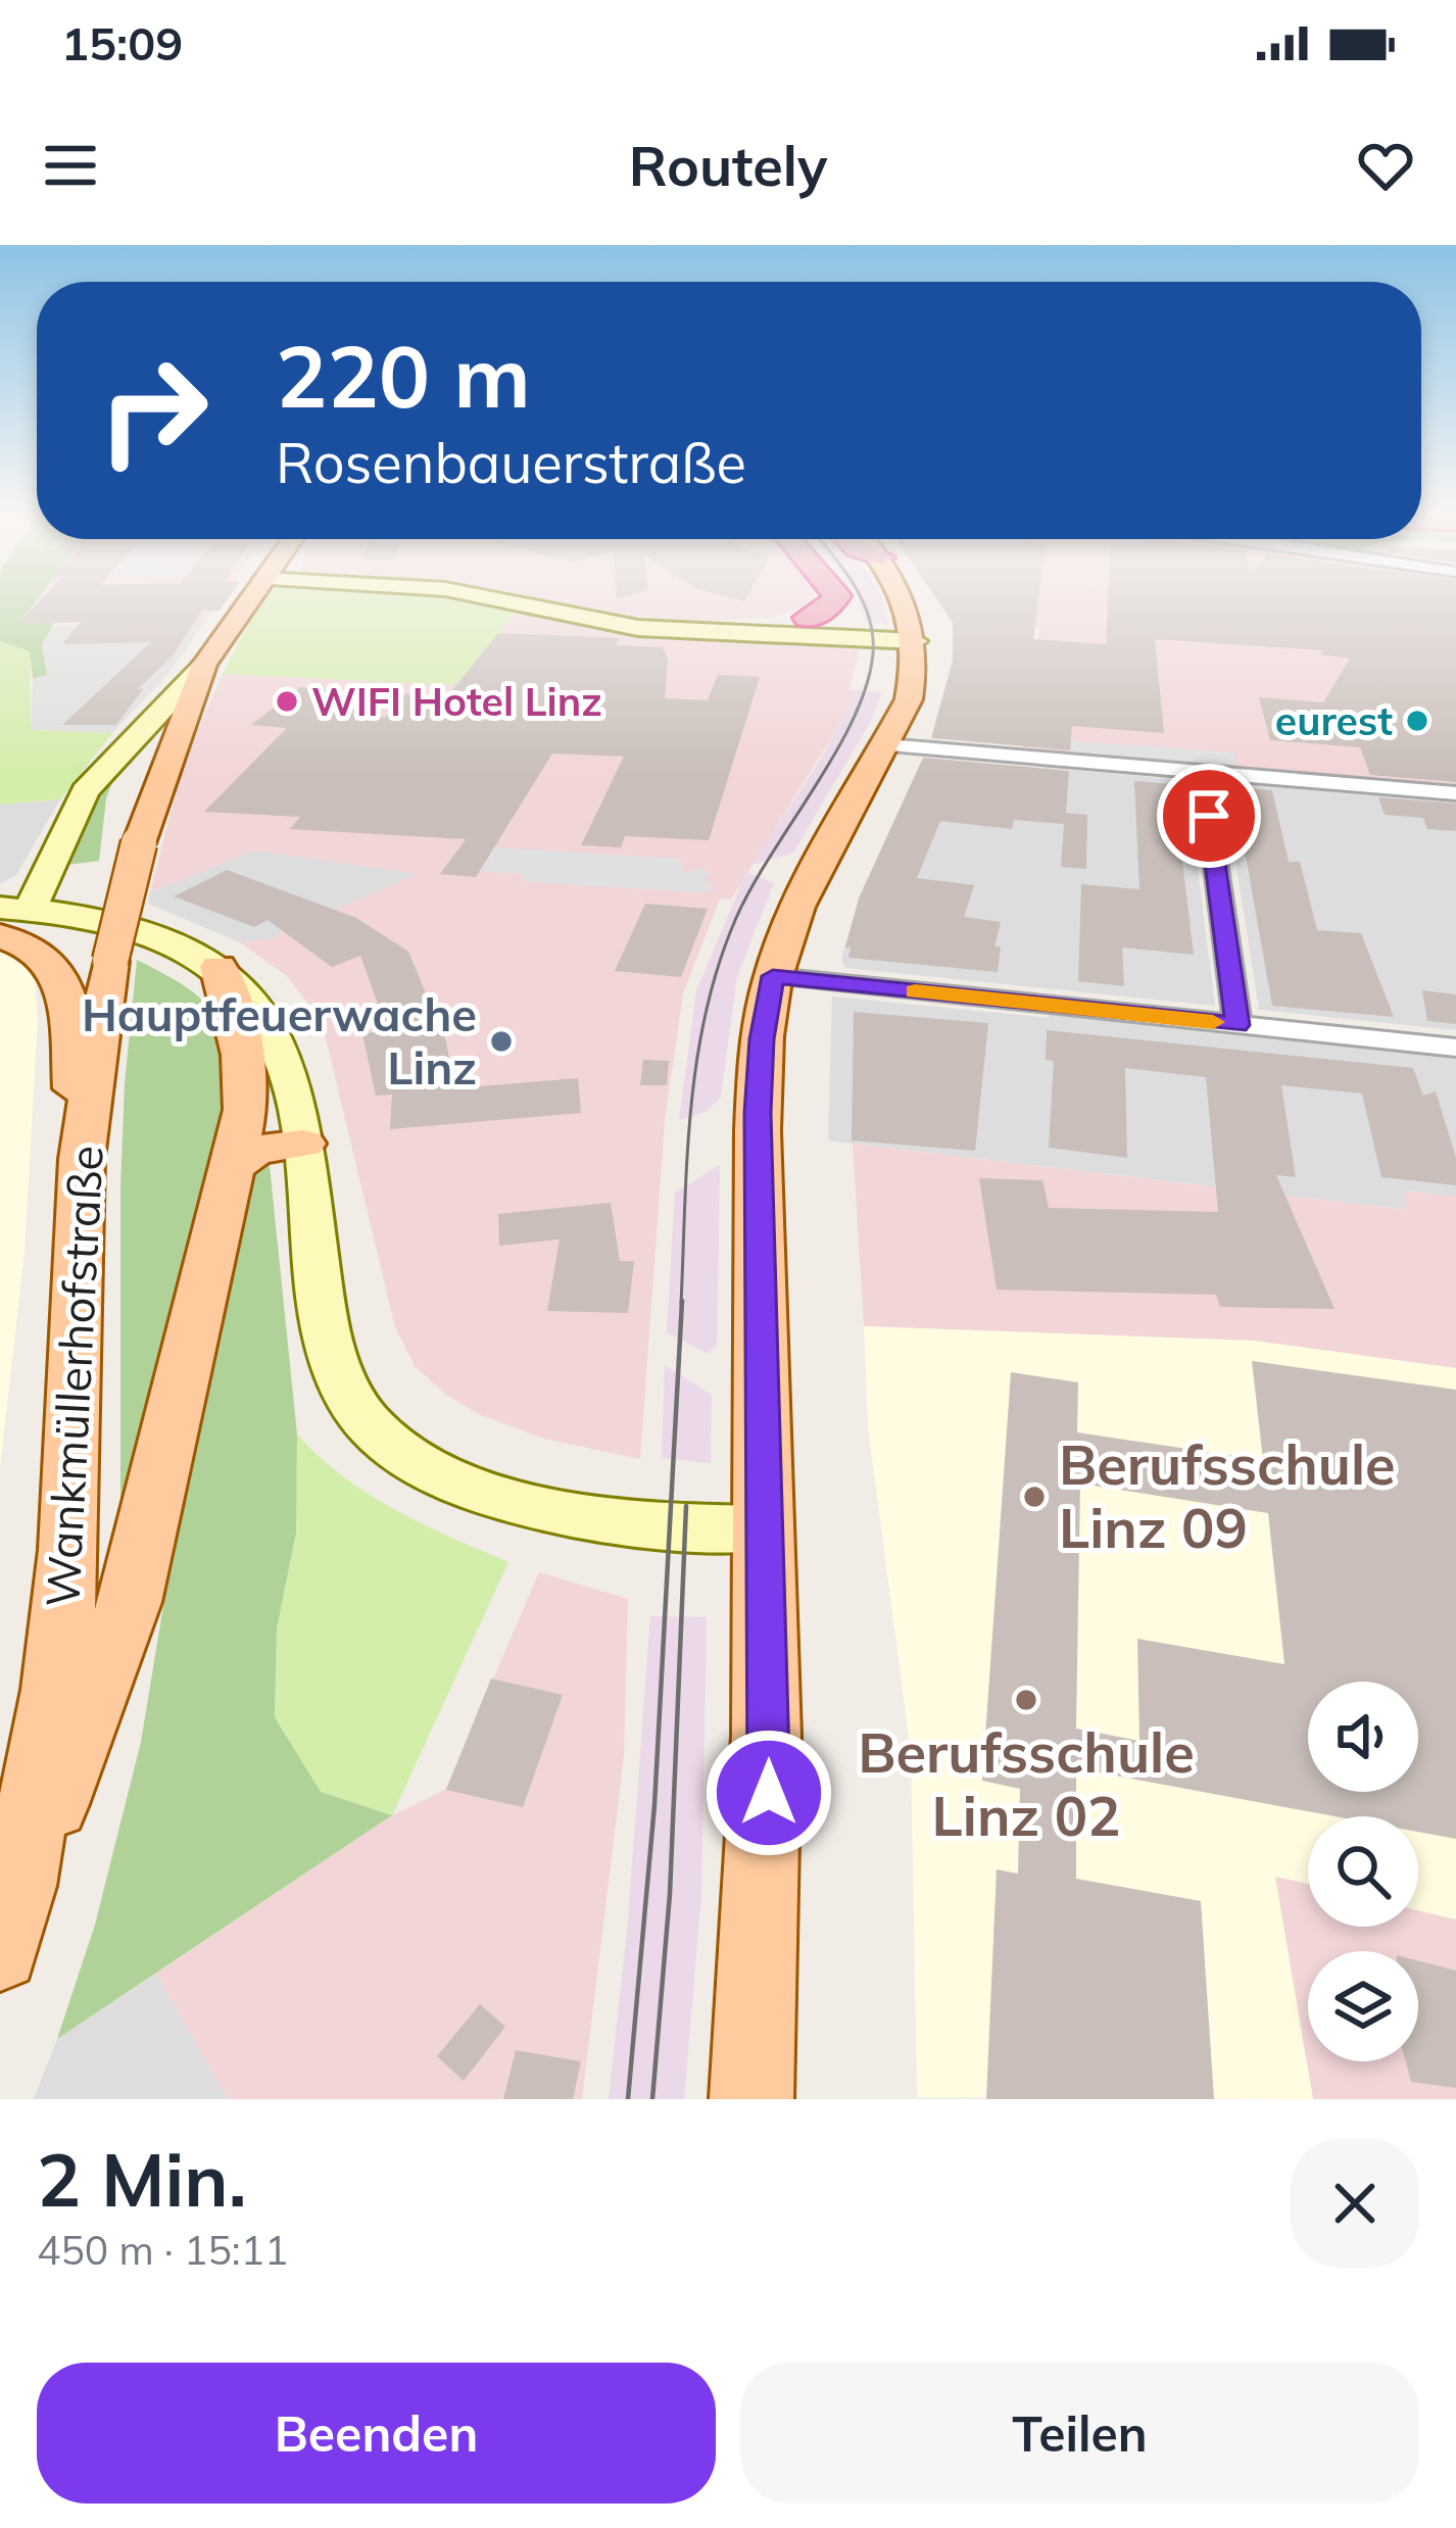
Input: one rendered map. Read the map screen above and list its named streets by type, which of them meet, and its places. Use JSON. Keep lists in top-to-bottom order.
{
  "streets": {
    "main road": ["Wankmüllerhofstraße"]
  },
  "places": [
    "WIFI Hotel Linz",
    "eurest",
    "Hauptfeuerwache Linz",
    "Berufsschule Linz 09",
    "Berufsschule Linz 02"
  ],
  "page": {
    "status": "15:09",
    "header": "Routely",
    "turn": ["220 m", "Rosenbauerstraße"],
    "heading": ["2 Min.", "450 m · 15:11"],
    "buttons": ["Beenden", "Teilen"]
  }
}
